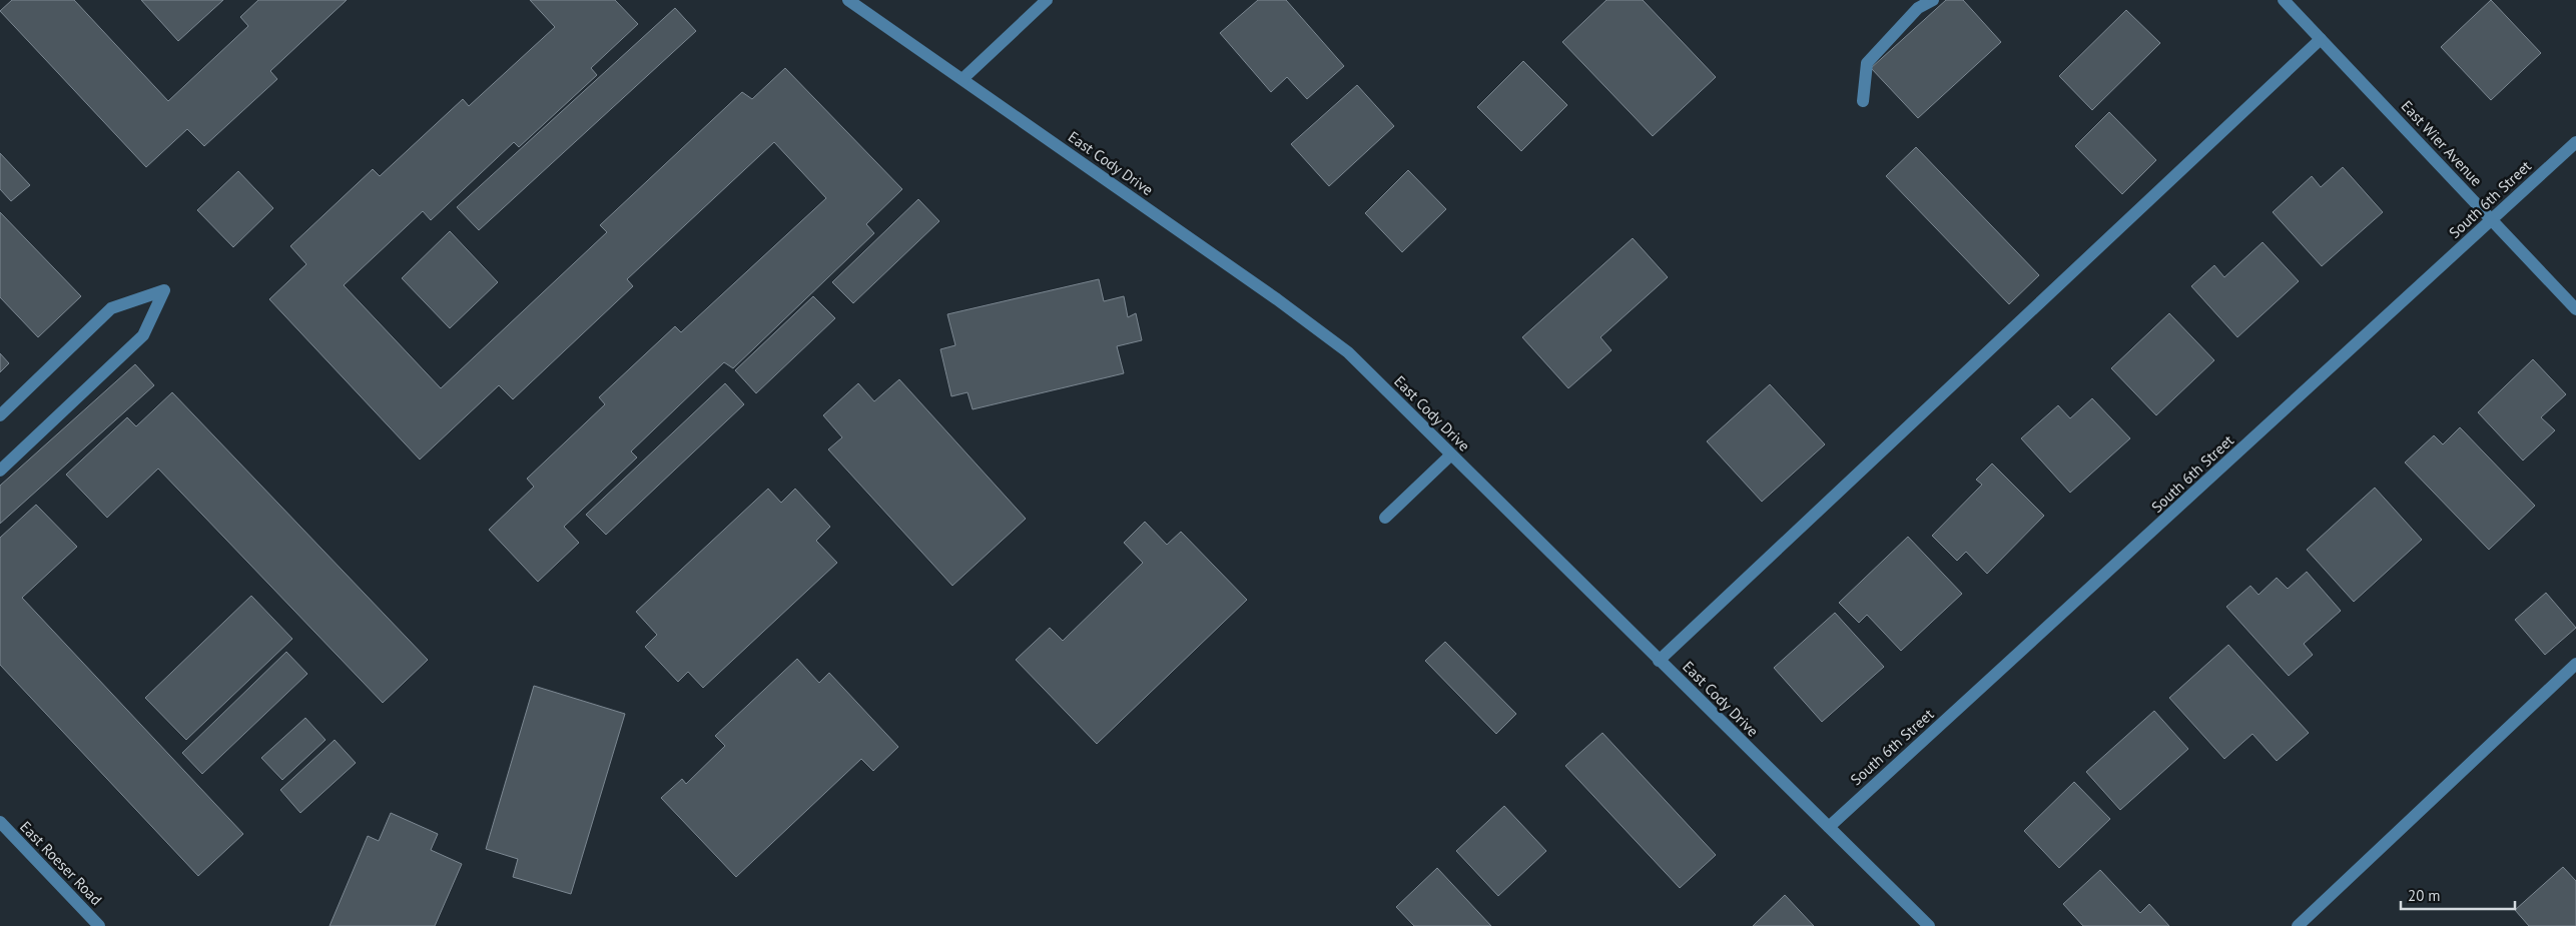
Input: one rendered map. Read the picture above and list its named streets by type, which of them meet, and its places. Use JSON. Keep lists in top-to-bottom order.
{
  "streets": {
    "street": [
      "East Wier Avenue",
      "East Cody Drive",
      "South 6th Street",
      "East Roeser Road"
    ]
  },
  "crossings": [
    ["East Wier Avenue", "South 6th Street"],
    ["East Cody Drive", "South 6th Street"]
  ],
  "scale_bar": "20 m"
}
